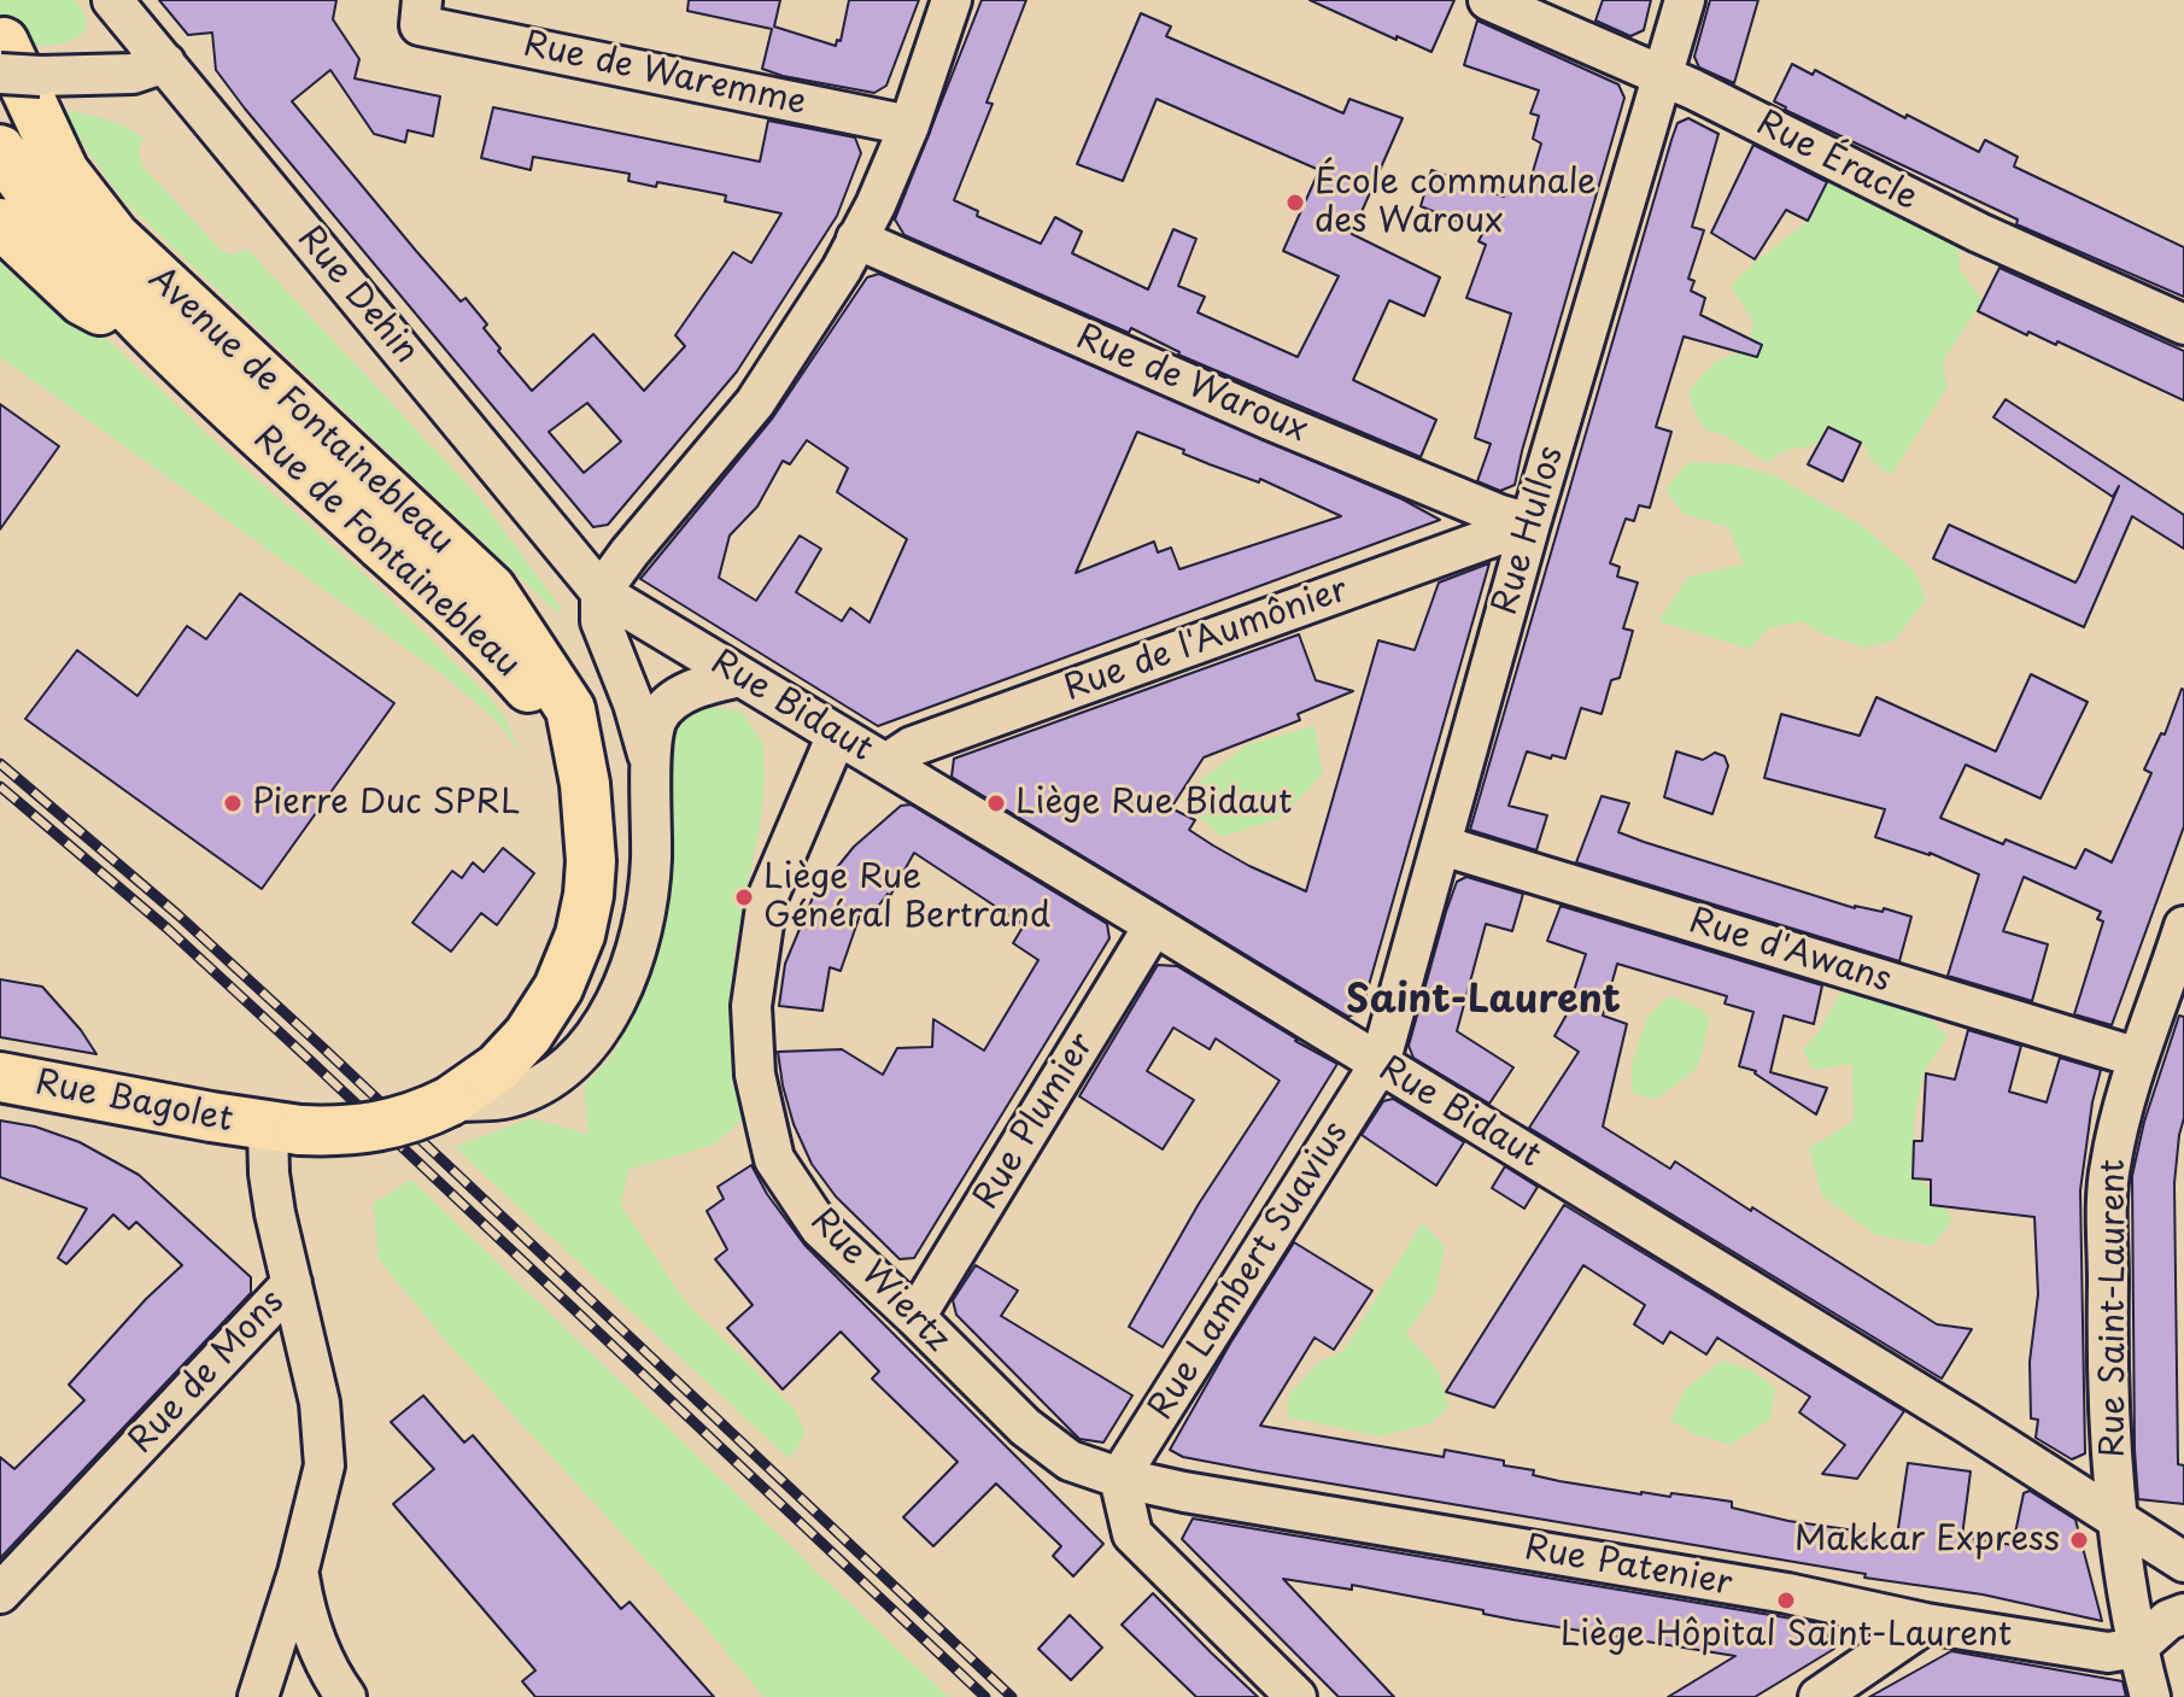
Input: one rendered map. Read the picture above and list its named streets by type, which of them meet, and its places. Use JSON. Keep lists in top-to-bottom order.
{
  "streets": {
    "main road": ["Avenue de Fontainebleau", "Rue de Fontainebleau", "Rue Bagolet"],
    "street": [
      "Rue de Waremme",
      "Rue Éracle",
      "Rue Dehin",
      "Rue de Waroux",
      "Rue Hullos",
      "Rue de l'Aumônier",
      "Rue Bidaut",
      "Rue d'Awans",
      "Rue Plumier",
      "Rue Lambert Suavius",
      "Rue Wiertz",
      "Rue Saint-Laurent",
      "Rue de Mons",
      "Rue Patenier"
    ]
  },
  "crossings": [
    ["Rue Éracle", "Rue Hullos"],
    ["Rue Dehin", "Rue Bidaut"],
    ["Rue Dehin", "Rue Bagolet"],
    ["Rue de Waroux", "Rue Hullos"],
    ["Rue de Waroux", "Rue de l'Aumônier"],
    ["Avenue de Fontainebleau", "Rue de Fontainebleau"],
    ["Avenue de Fontainebleau", "Rue Bagolet"],
    ["Rue Hullos", "Rue de l'Aumônier"],
    ["Rue Hullos", "Rue Bidaut"],
    ["Rue Hullos", "Rue d'Awans"],
    ["Rue Hullos", "Rue Lambert Suavius"],
    ["Rue de l'Aumônier", "Rue Bidaut"],
    ["Rue Bidaut", "Rue Bagolet"],
    ["Rue Bidaut", "Rue Plumier"],
    ["Rue Bidaut", "Rue Lambert Suavius"],
    ["Rue Bidaut", "Rue Wiertz"],
    ["Rue Bidaut", "Rue Saint-Laurent"],
    ["Rue d'Awans", "Rue Saint-Laurent"],
    ["Rue Bagolet", "Rue de Mons"],
    ["Rue Plumier", "Rue Wiertz"],
    ["Rue Lambert Suavius", "Rue Wiertz"],
    ["Rue Lambert Suavius", "Rue Patenier"],
    ["Rue Wiertz", "Rue Patenier"],
    ["Rue Saint-Laurent", "Rue Patenier"]
  ],
  "districts": ["Saint-Laurent"],
  "places": [
    "École communale des Waroux",
    "Pierre Duc SPRL",
    "Liège Rue Bidaut",
    "Liège Rue Général Bertrand",
    "Makkar Express",
    "Liège Hôpital Saint-Laurent"
  ]
}
